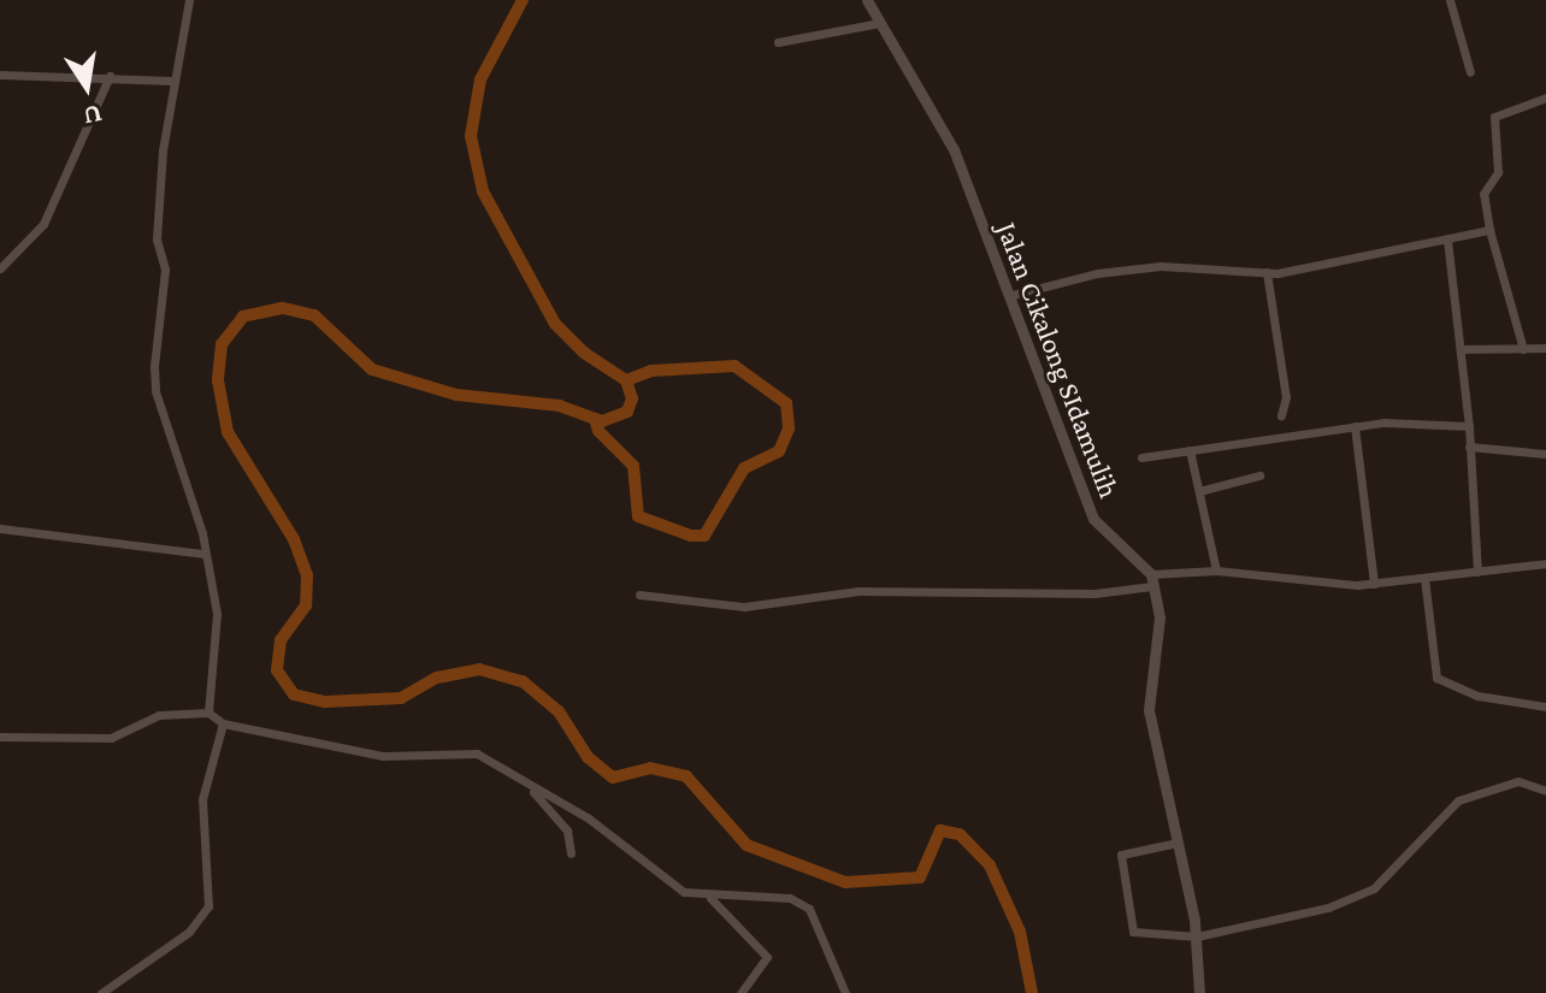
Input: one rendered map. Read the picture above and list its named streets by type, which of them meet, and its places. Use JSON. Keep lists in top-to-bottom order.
{
  "streets": {
    "street": ["Jalan Cikalong SIdamulih"]
  },
  "north": "bottom"
}
